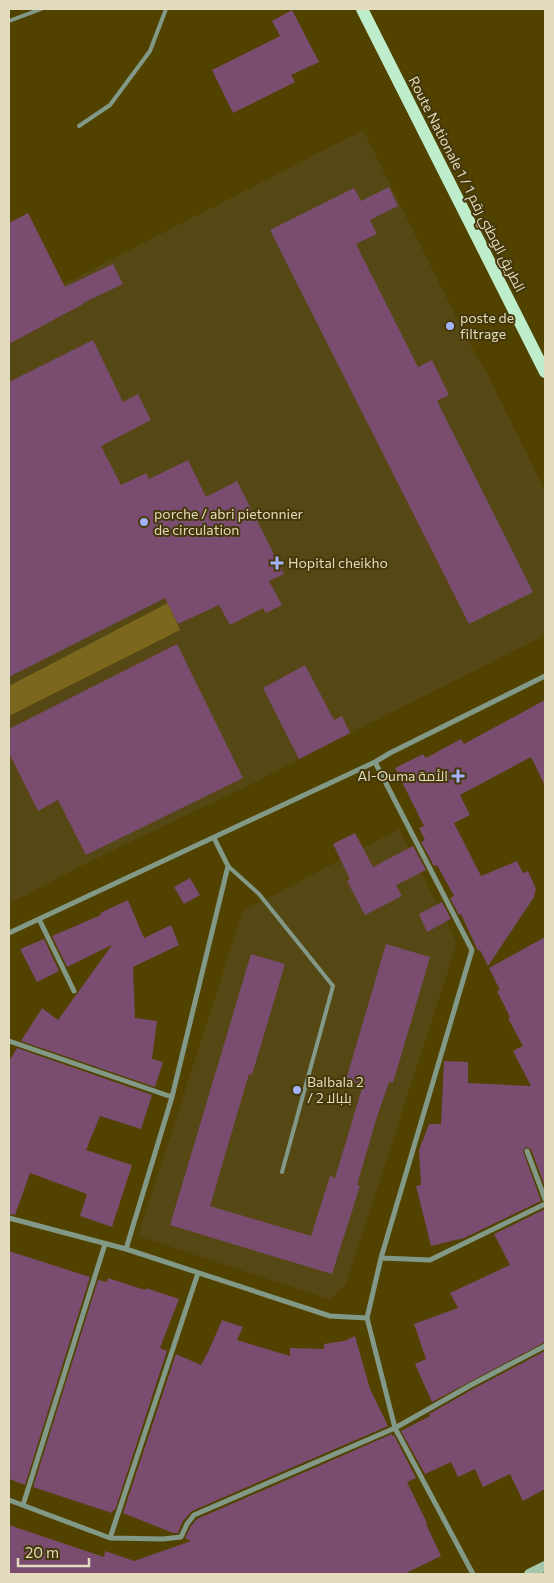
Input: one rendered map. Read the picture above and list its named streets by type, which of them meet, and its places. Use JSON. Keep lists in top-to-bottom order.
{
  "streets": {
    "main road": ["Route Nationale 1 / الطريق الوطني رقم 1"]
  },
  "places": {
    "other": ["poste de filtrage", "porche / abri pietonnier de circulation", "Balbala 2 / بلبالا 2"],
    "health": ["Hopital cheikho", "Al-Ouma الأمة"]
  },
  "scale_bar": "20 m"
}
